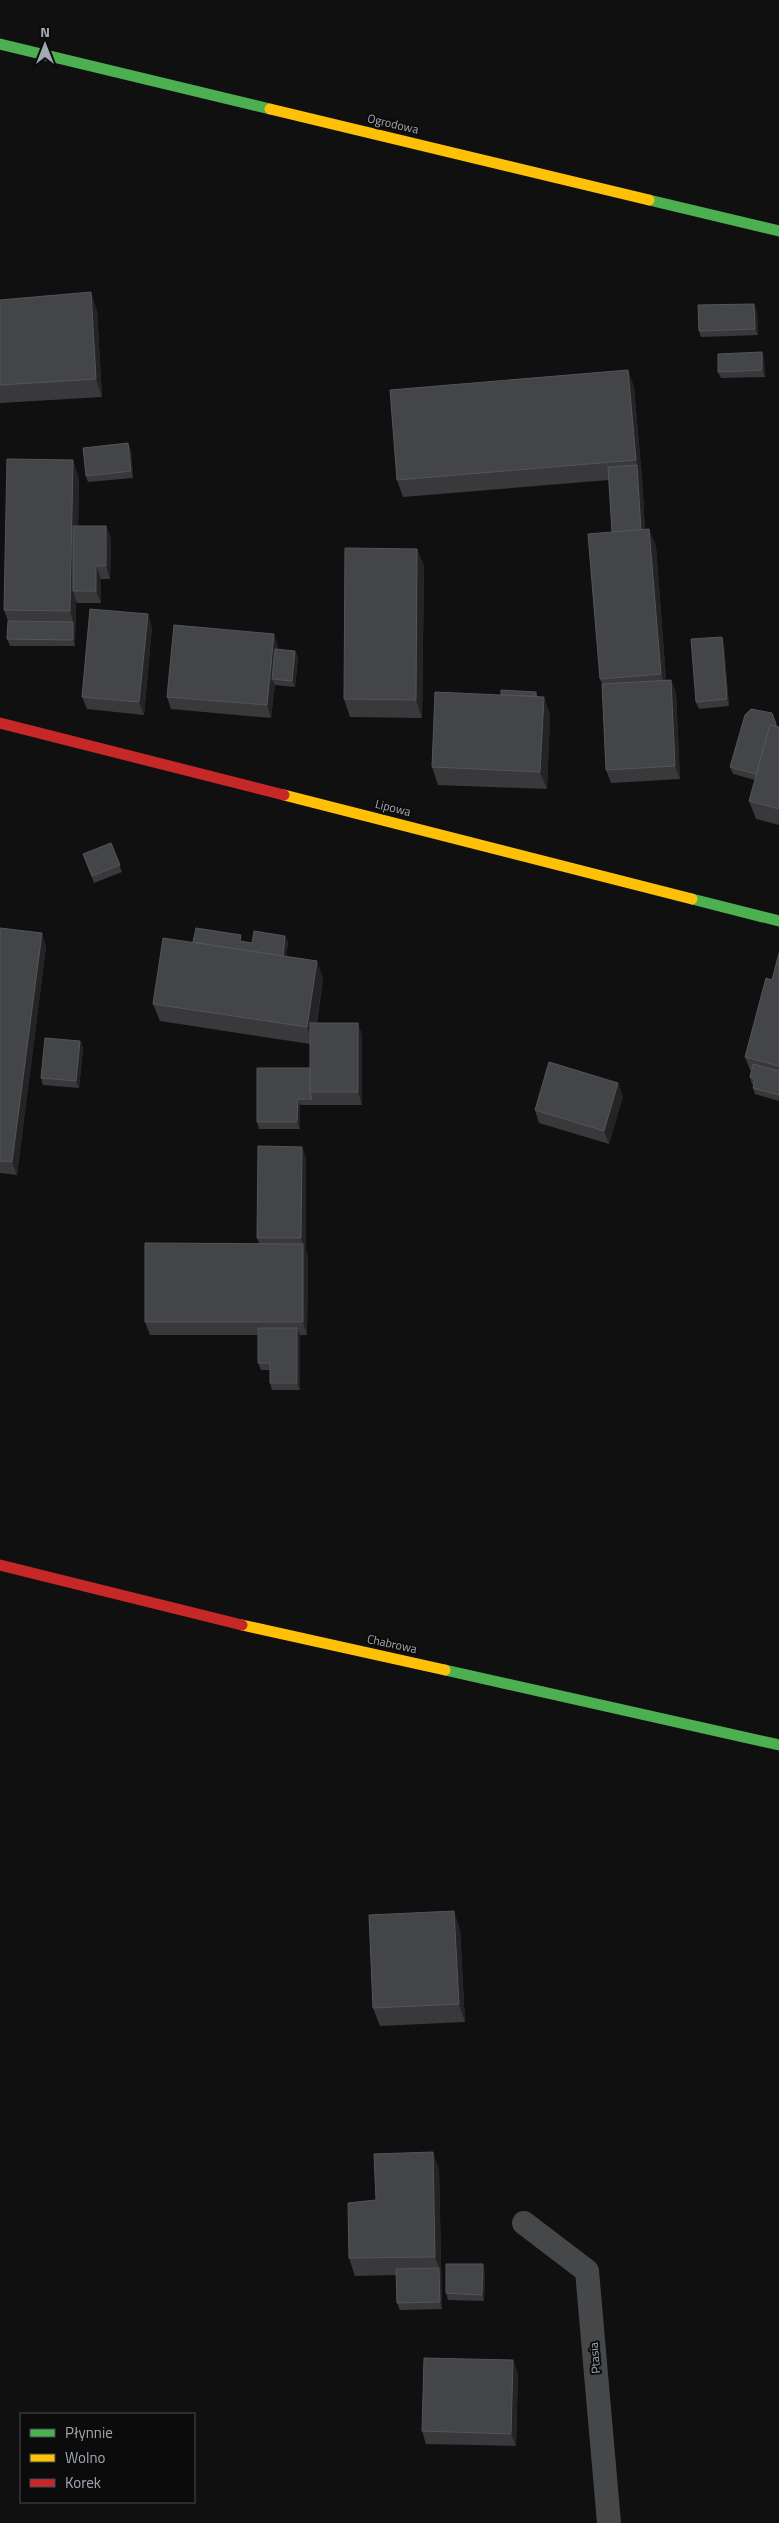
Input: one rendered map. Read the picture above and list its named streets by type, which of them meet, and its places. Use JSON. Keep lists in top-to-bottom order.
{
  "streets": {
    "street": ["Ogrodowa", "Lipowa", "Chabrowa"],
    "lane": ["Ptasia"]
  },
  "legend": ["Płynnie", "Wolno", "Korek"],
  "north": "top"
}
